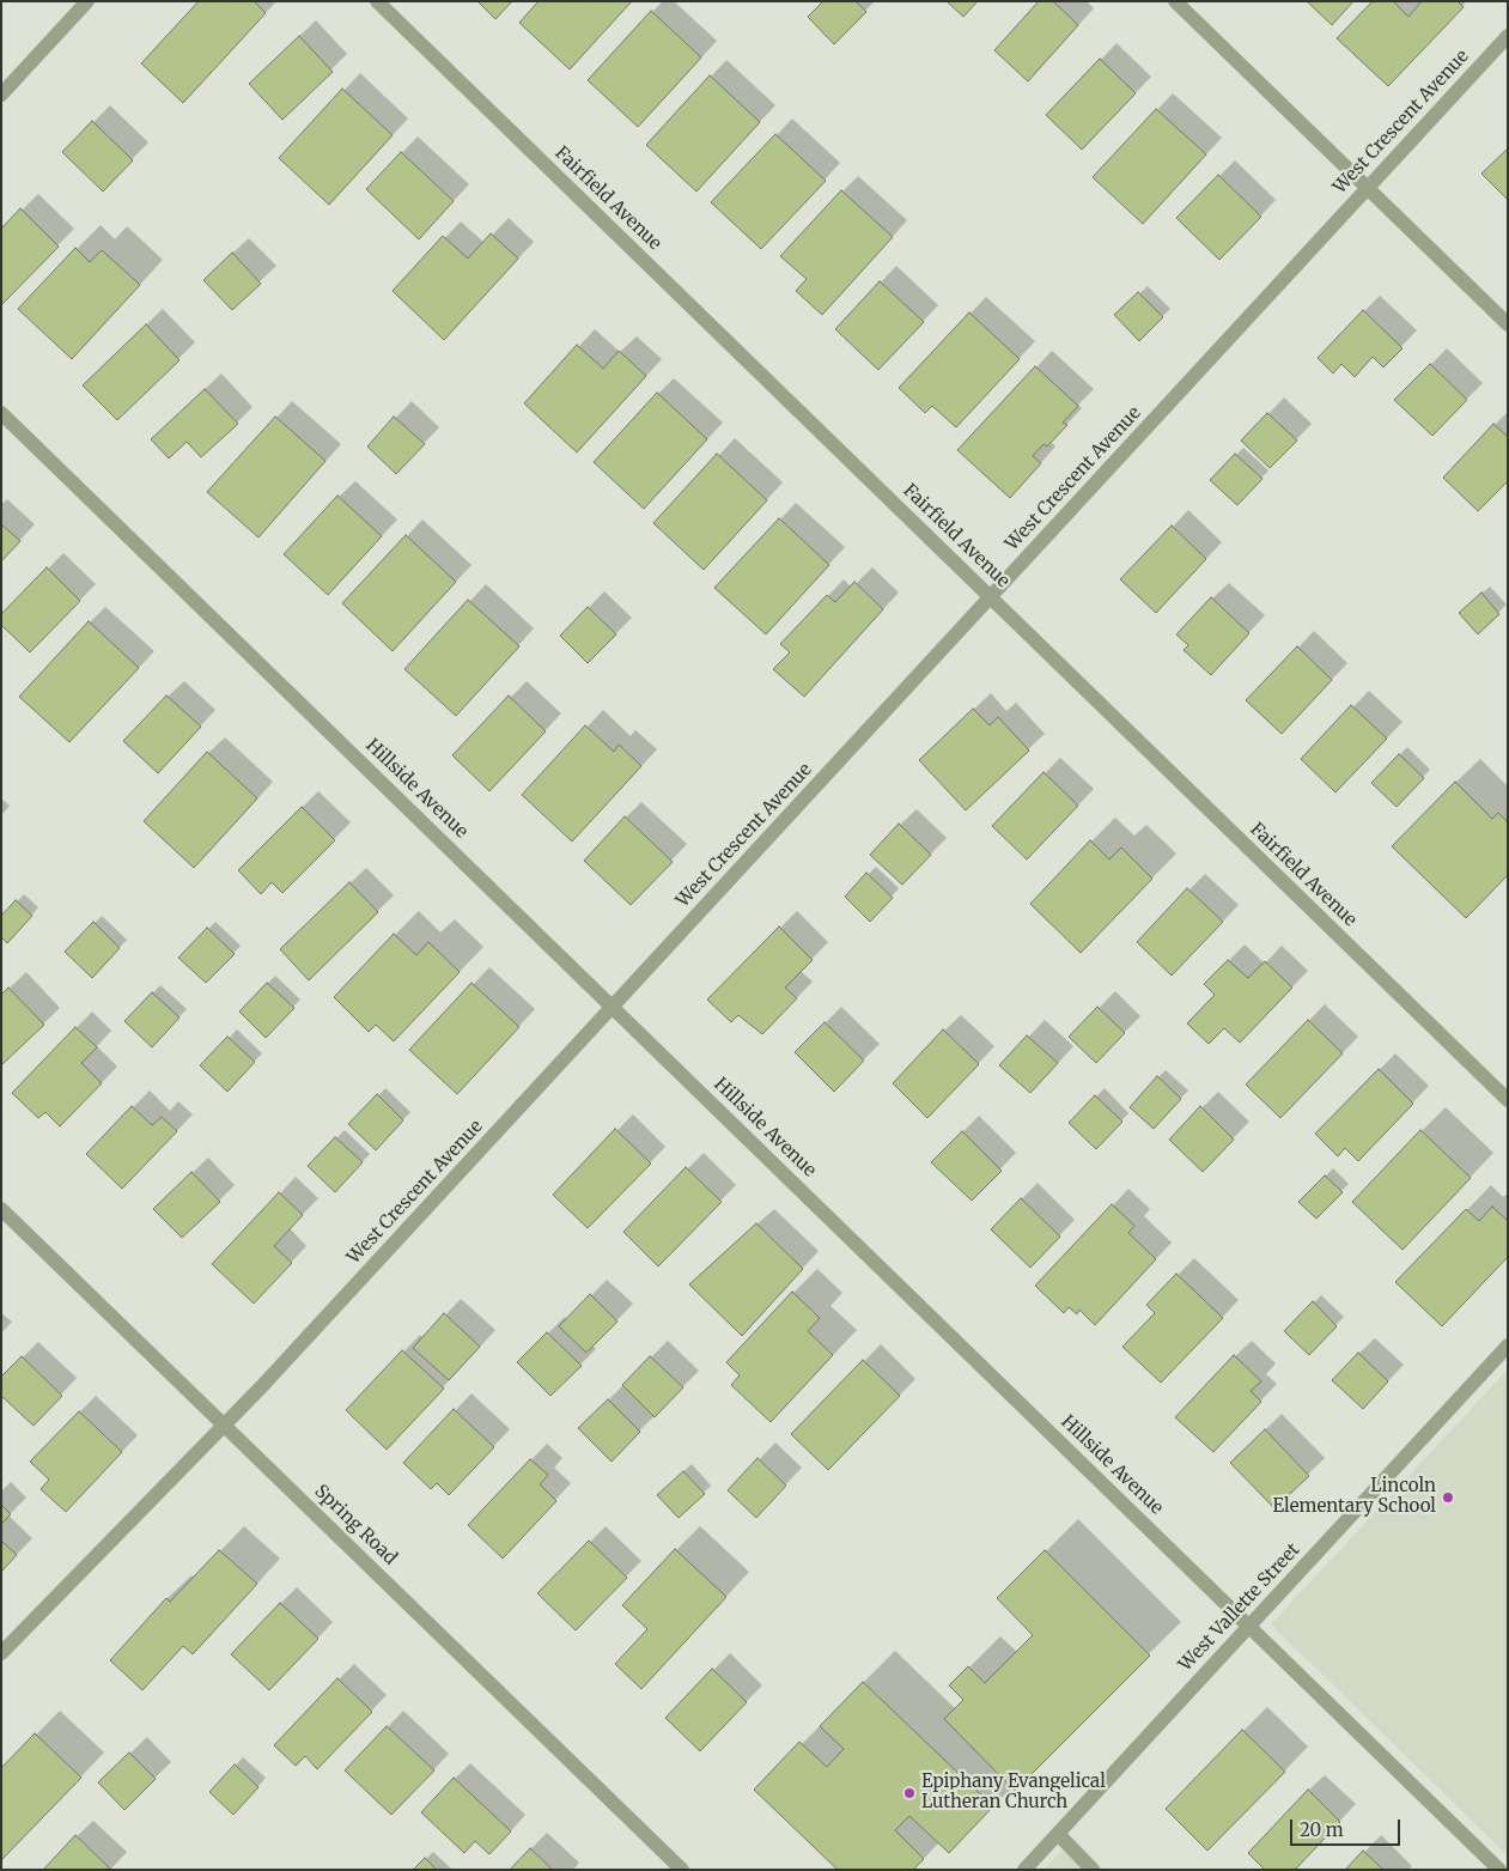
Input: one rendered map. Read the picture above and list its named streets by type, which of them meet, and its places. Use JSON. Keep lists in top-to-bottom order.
{
  "streets": {
    "street": [
      "West Crescent Avenue",
      "Fairfield Avenue",
      "Hillside Avenue",
      "Spring Road",
      "West Vallette Street"
    ]
  },
  "crossings": [
    ["West Crescent Avenue", "Fairfield Avenue"],
    ["West Crescent Avenue", "Hillside Avenue"],
    ["West Crescent Avenue", "Spring Road"],
    ["Hillside Avenue", "West Vallette Street"]
  ],
  "places": ["Lincoln Elementary School", "Epiphany Evangelical Lutheran Church"],
  "scale_bar": "20 m"
}
